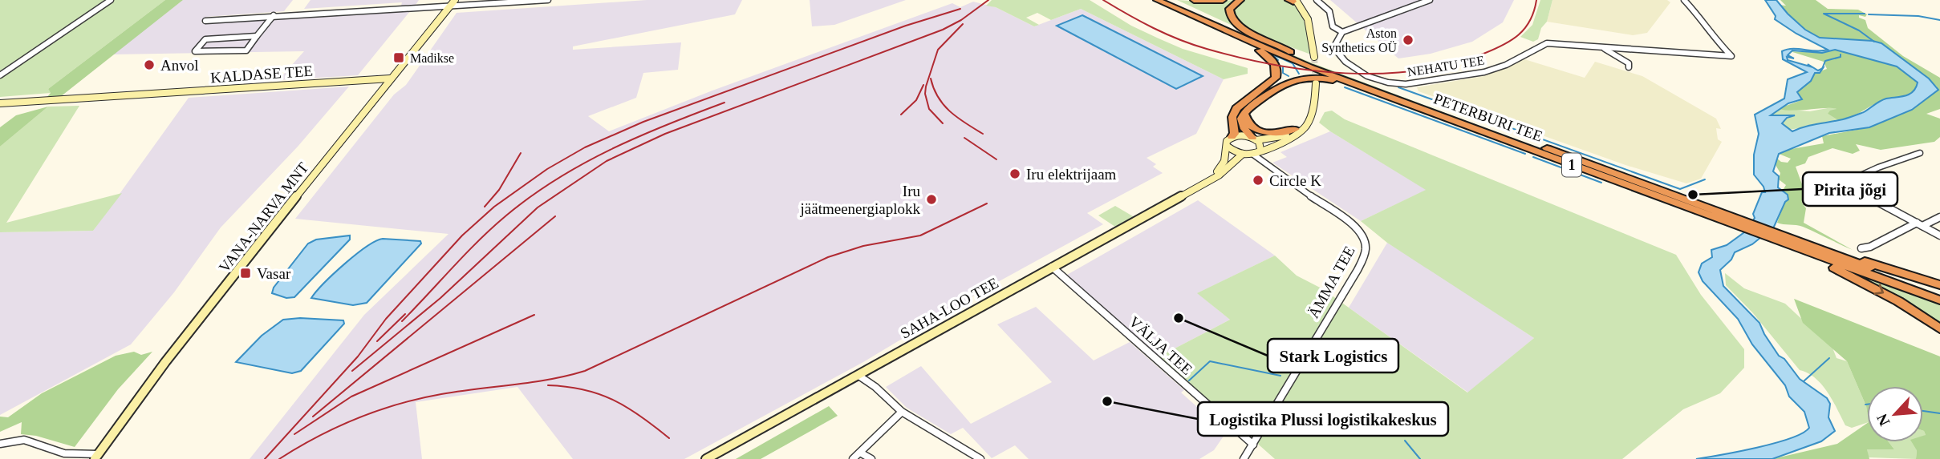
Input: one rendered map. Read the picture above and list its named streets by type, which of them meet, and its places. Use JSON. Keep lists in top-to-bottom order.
{
  "streets": {
    "highway": ["PETERBURI TEE", "1"],
    "main road": ["KALDASE TEE", "VANA-NARVA MNT", "SAHA-LOO TEE"],
    "street": ["NEHATU TEE", "ÄMMA TEE", "VÄLJA TEE"]
  },
  "crossings": [
    ["KALDASE TEE", "VANA-NARVA MNT"],
    ["ÄMMA TEE", "VÄLJA TEE"],
    ["SAHA-LOO TEE", "VÄLJA TEE"]
  ],
  "places": {
    "other": [
      "Aston Synthetics OÜ",
      "Anvol",
      "Iru elektrijaam",
      "Circle K",
      "Pirita jõgi",
      "Iru jäätmeenergiaplokk",
      "Stark Logistics",
      "Logistika Plussi logistikakeskus"
    ],
    "transit": ["Madikse", "Vasar"]
  },
  "north": "bottom left"
}
